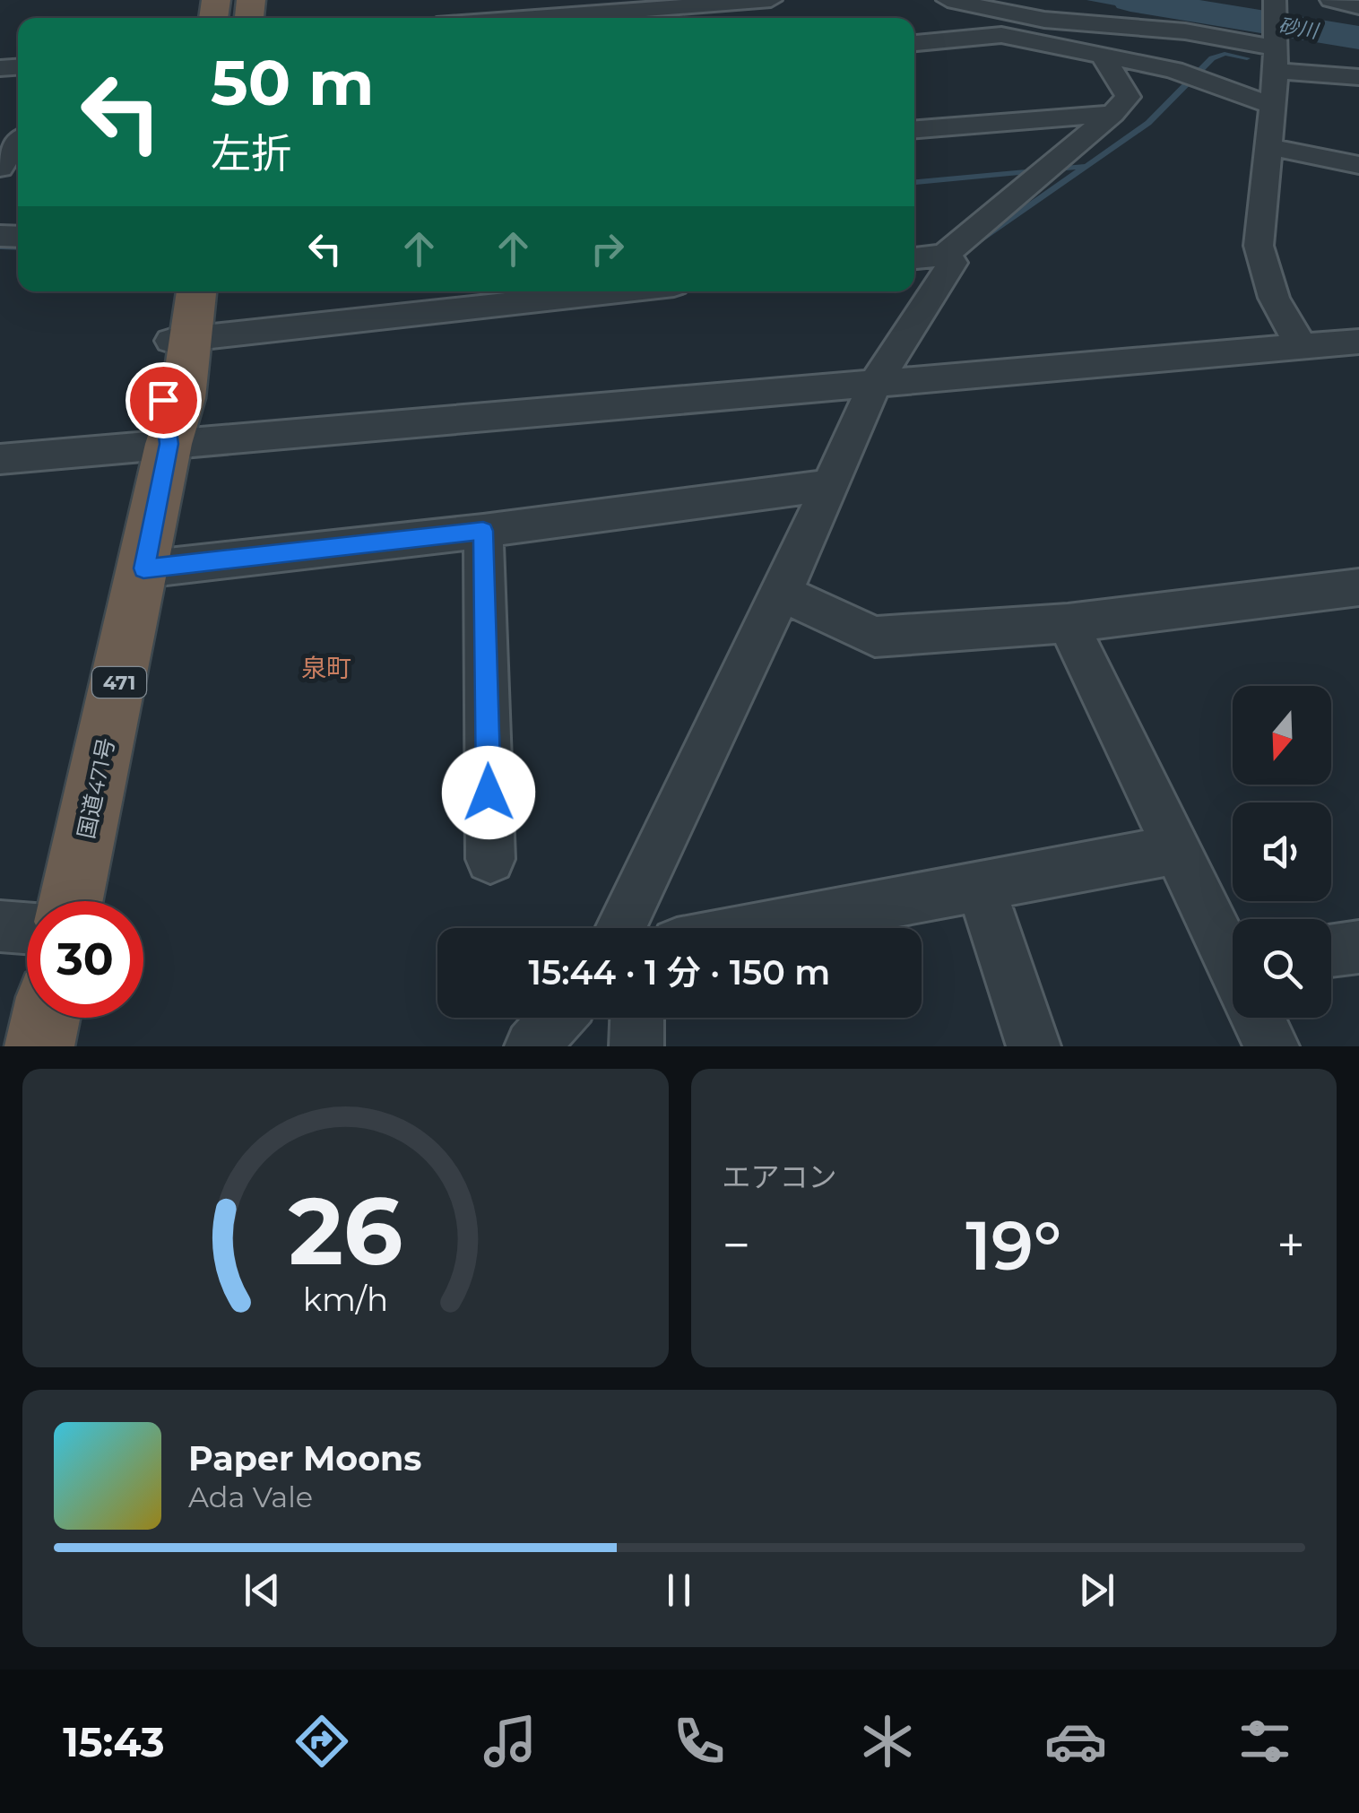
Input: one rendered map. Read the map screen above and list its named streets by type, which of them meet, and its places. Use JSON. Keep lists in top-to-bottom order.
{
  "streets": {
    "highway": ["471", "国道471号"]
  },
  "districts": ["泉町"],
  "water": ["砂川"],
  "north": "bottom",
  "page": {
    "turn": ["50 m", "左折"],
    "limit": "30",
    "trip": "15:44 · 1 分 · 150 m",
    "tile": "エアコン",
    "heat": ["−", "19°", "+"],
    "song": ["Paper Moons", "Ada Vale"],
    "tabs": "15:43",
    "gauge": ["26", "km/h"]
  }
}
